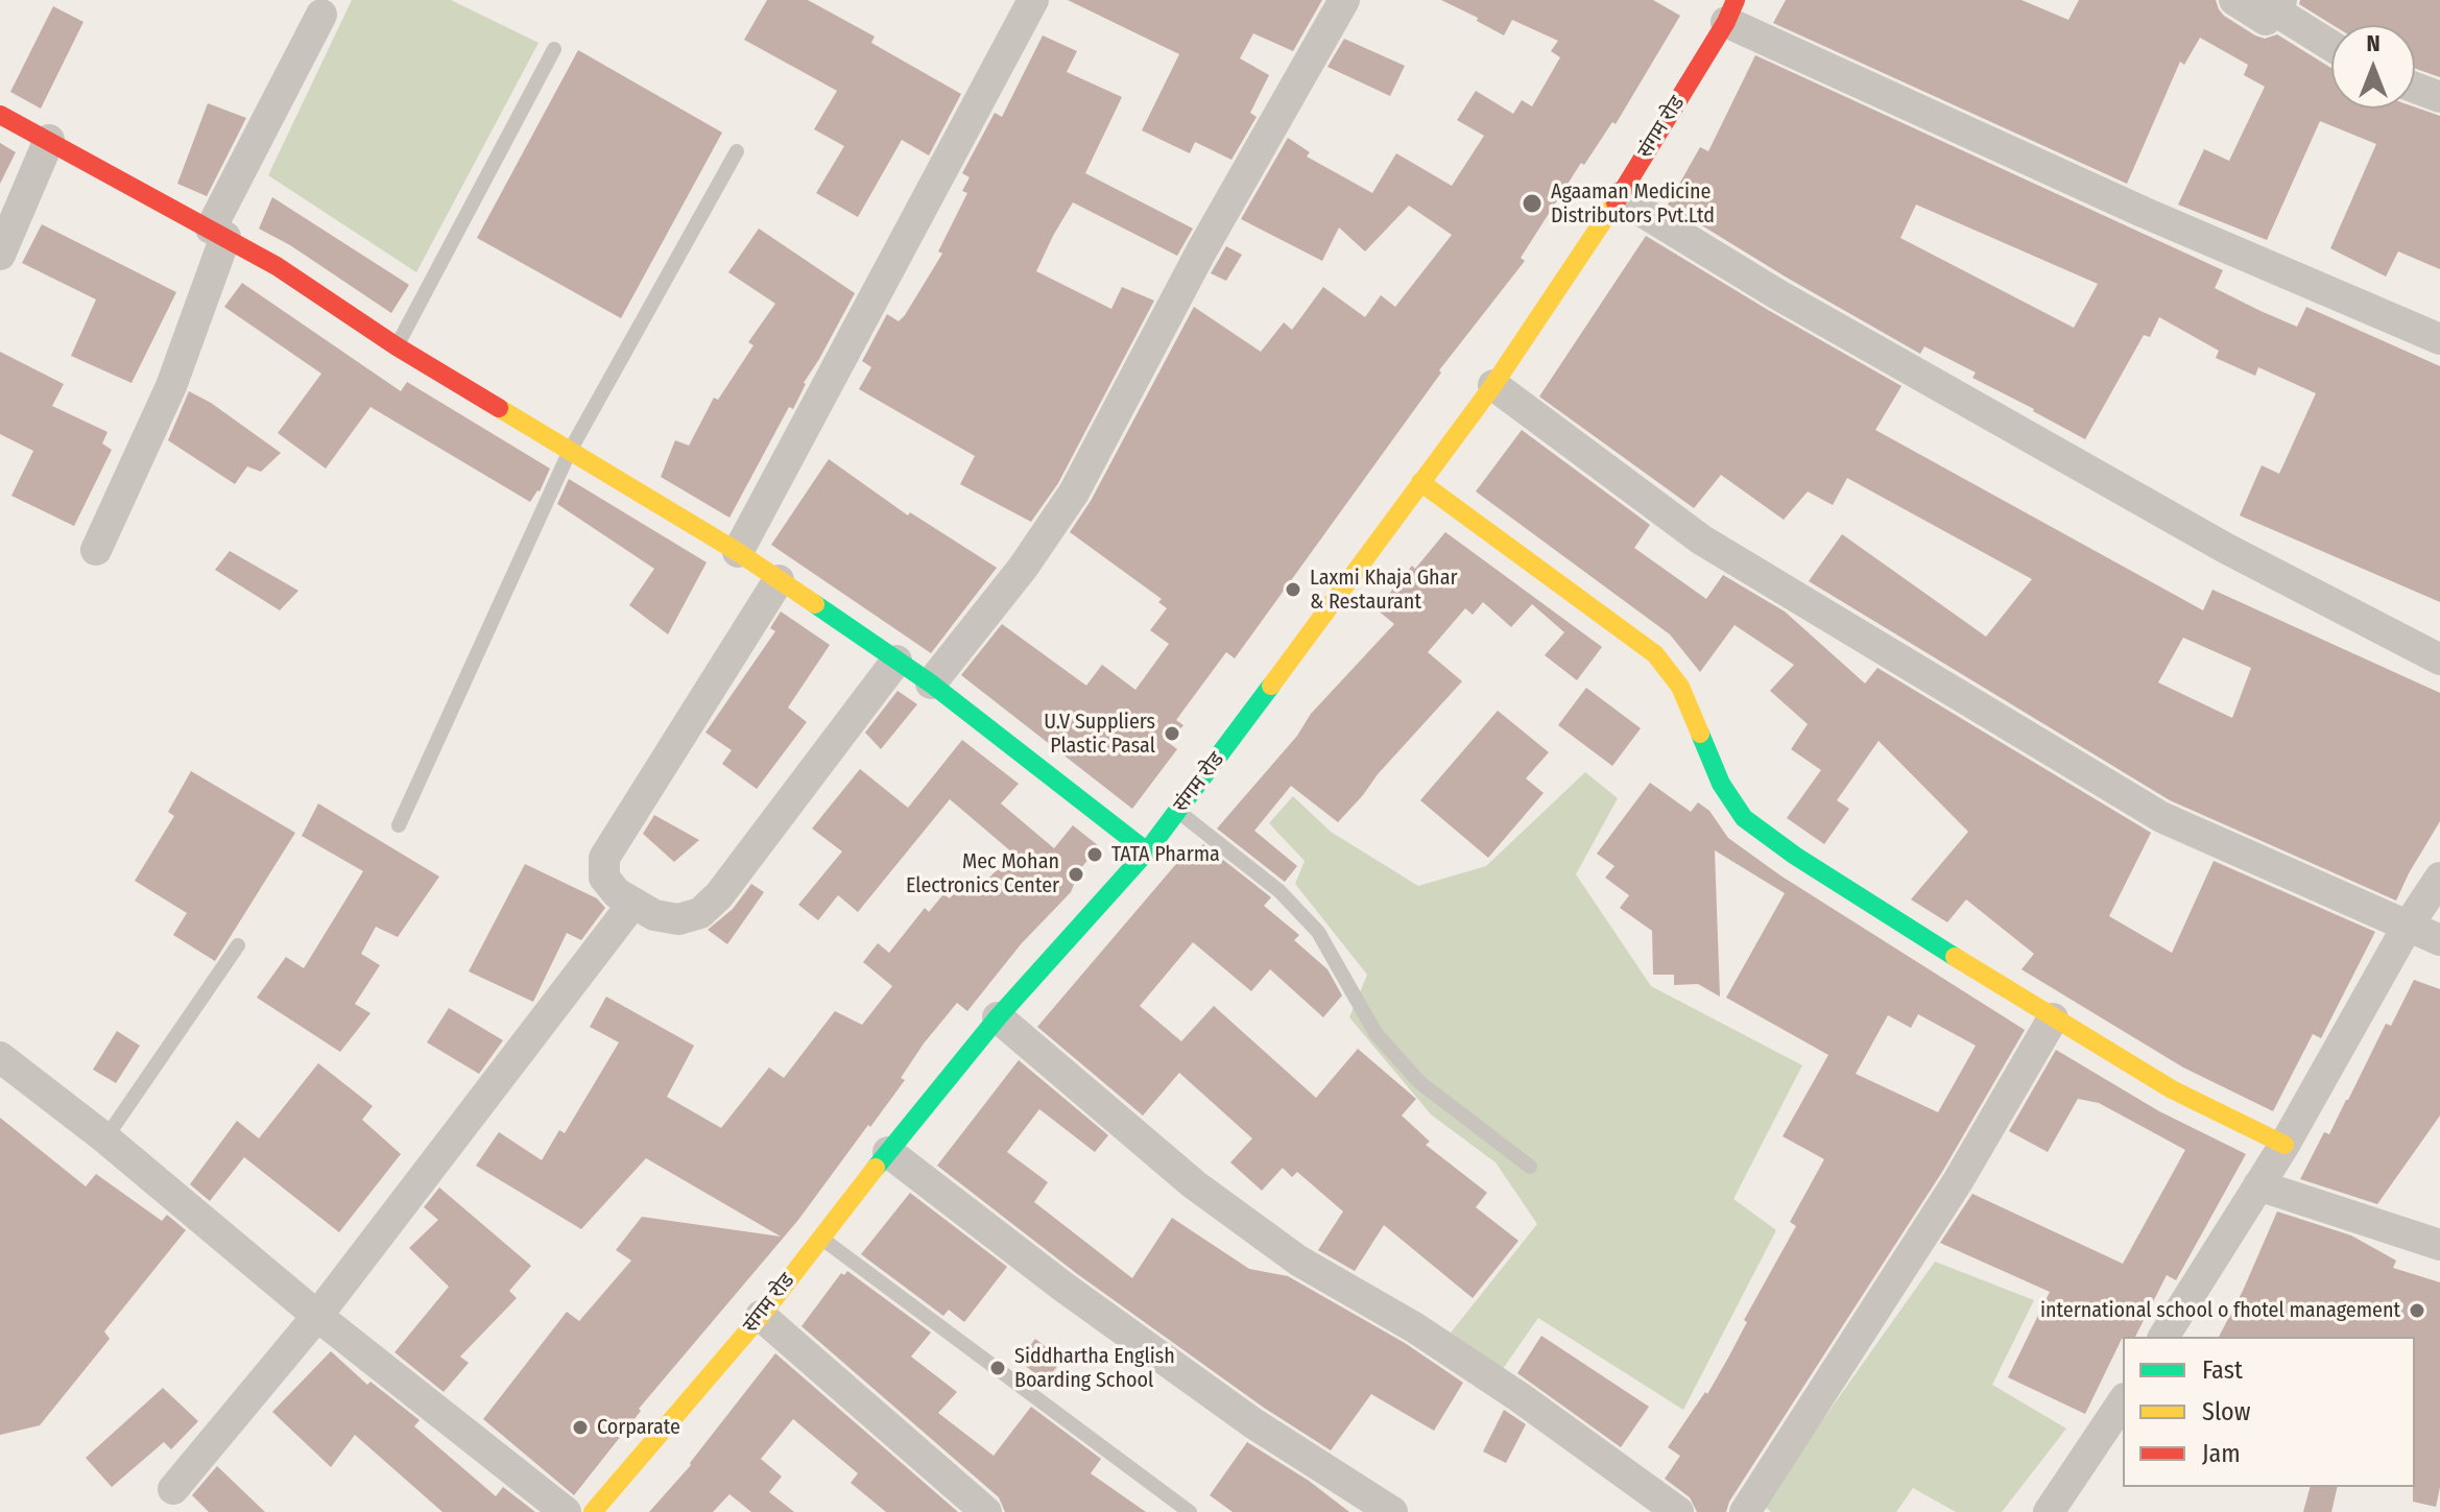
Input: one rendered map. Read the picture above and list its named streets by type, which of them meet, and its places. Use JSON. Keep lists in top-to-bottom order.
{
  "streets": {
    "street": ["संगम रोड"]
  },
  "places": [
    "Agaaman Medicine Distributors Pvt.Ltd",
    "Laxmi Khaja Ghar & Restaurant",
    "U.V Suppliers Plastic Pasal",
    "TATA Pharma",
    "Mec Mohan Electronics Center",
    "international school o fhotel management",
    "Siddhartha English Boarding School",
    "Corparate"
  ],
  "legend": ["Fast", "Slow", "Jam"],
  "north": "top"
}
